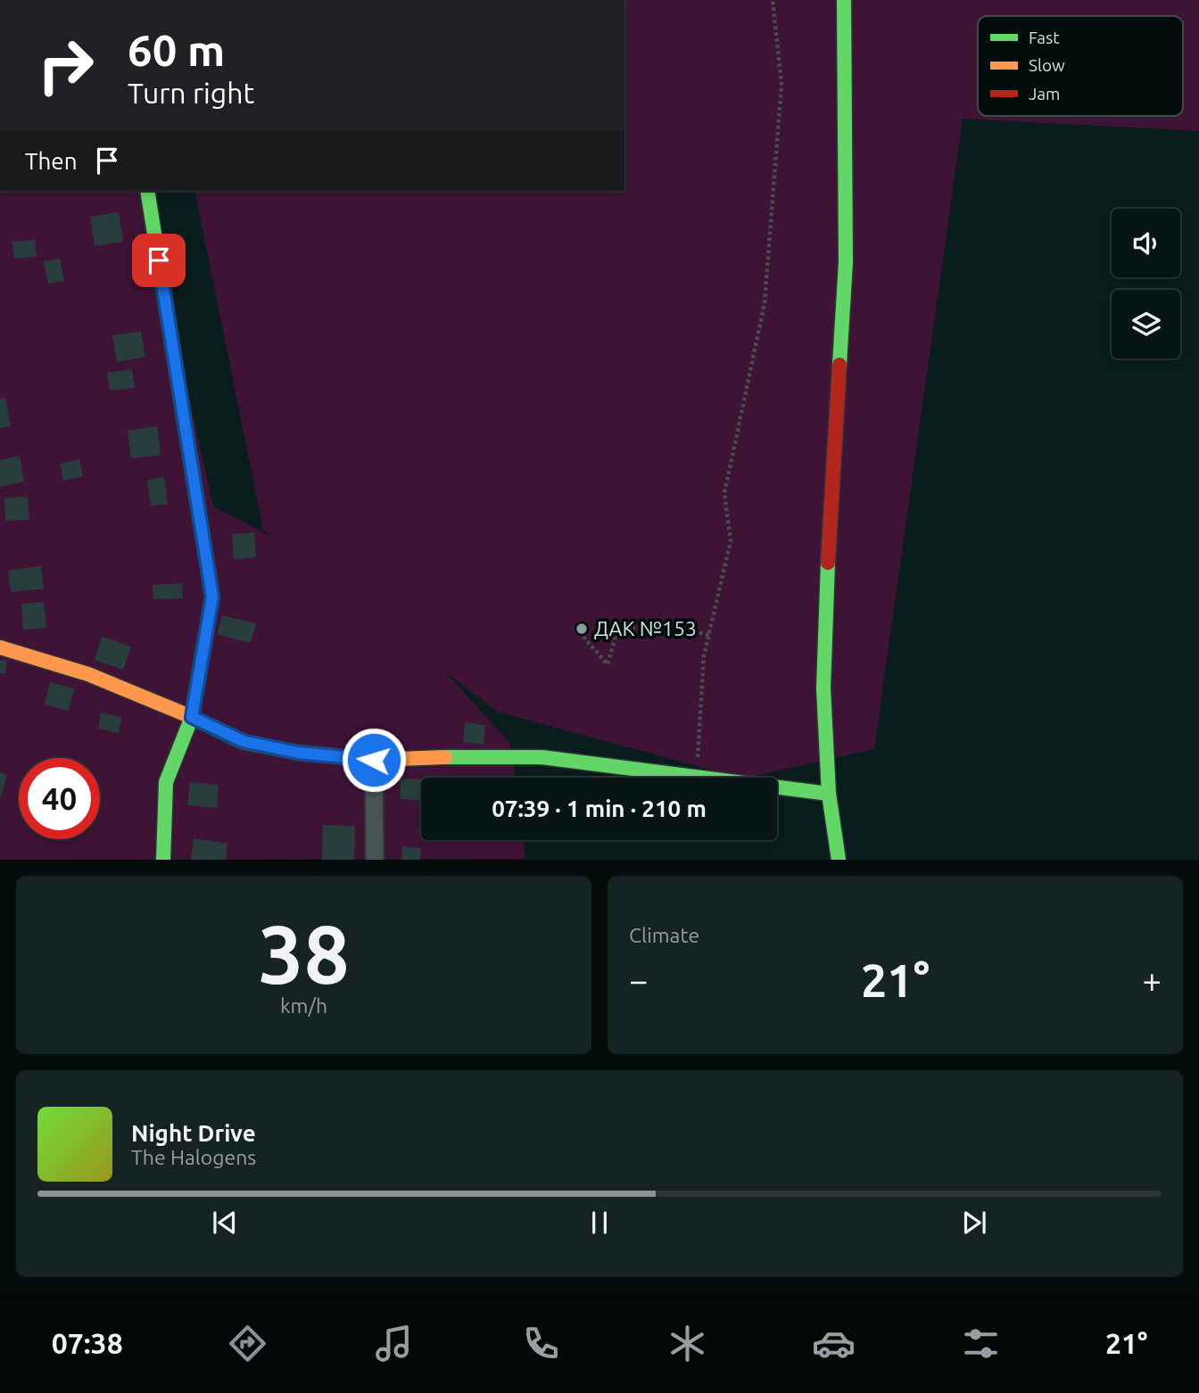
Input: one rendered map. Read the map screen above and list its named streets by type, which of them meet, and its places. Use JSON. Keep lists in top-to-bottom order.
{
  "places": ["ДАК №153"],
  "legend": ["Fast", "Slow", "Jam"],
  "page": {
    "turn": ["60 m", "Turn right"],
    "then": "Then",
    "limit": "40",
    "trip": "07:39 · 1 min · 210 m",
    "tile": [
      ["38", "km/h"],
      "Climate"
    ],
    "heat": ["−", "21°", "+"],
    "song": ["Night Drive", "The Halogens"],
    "tabs": ["07:38", "21°"]
  }
}
